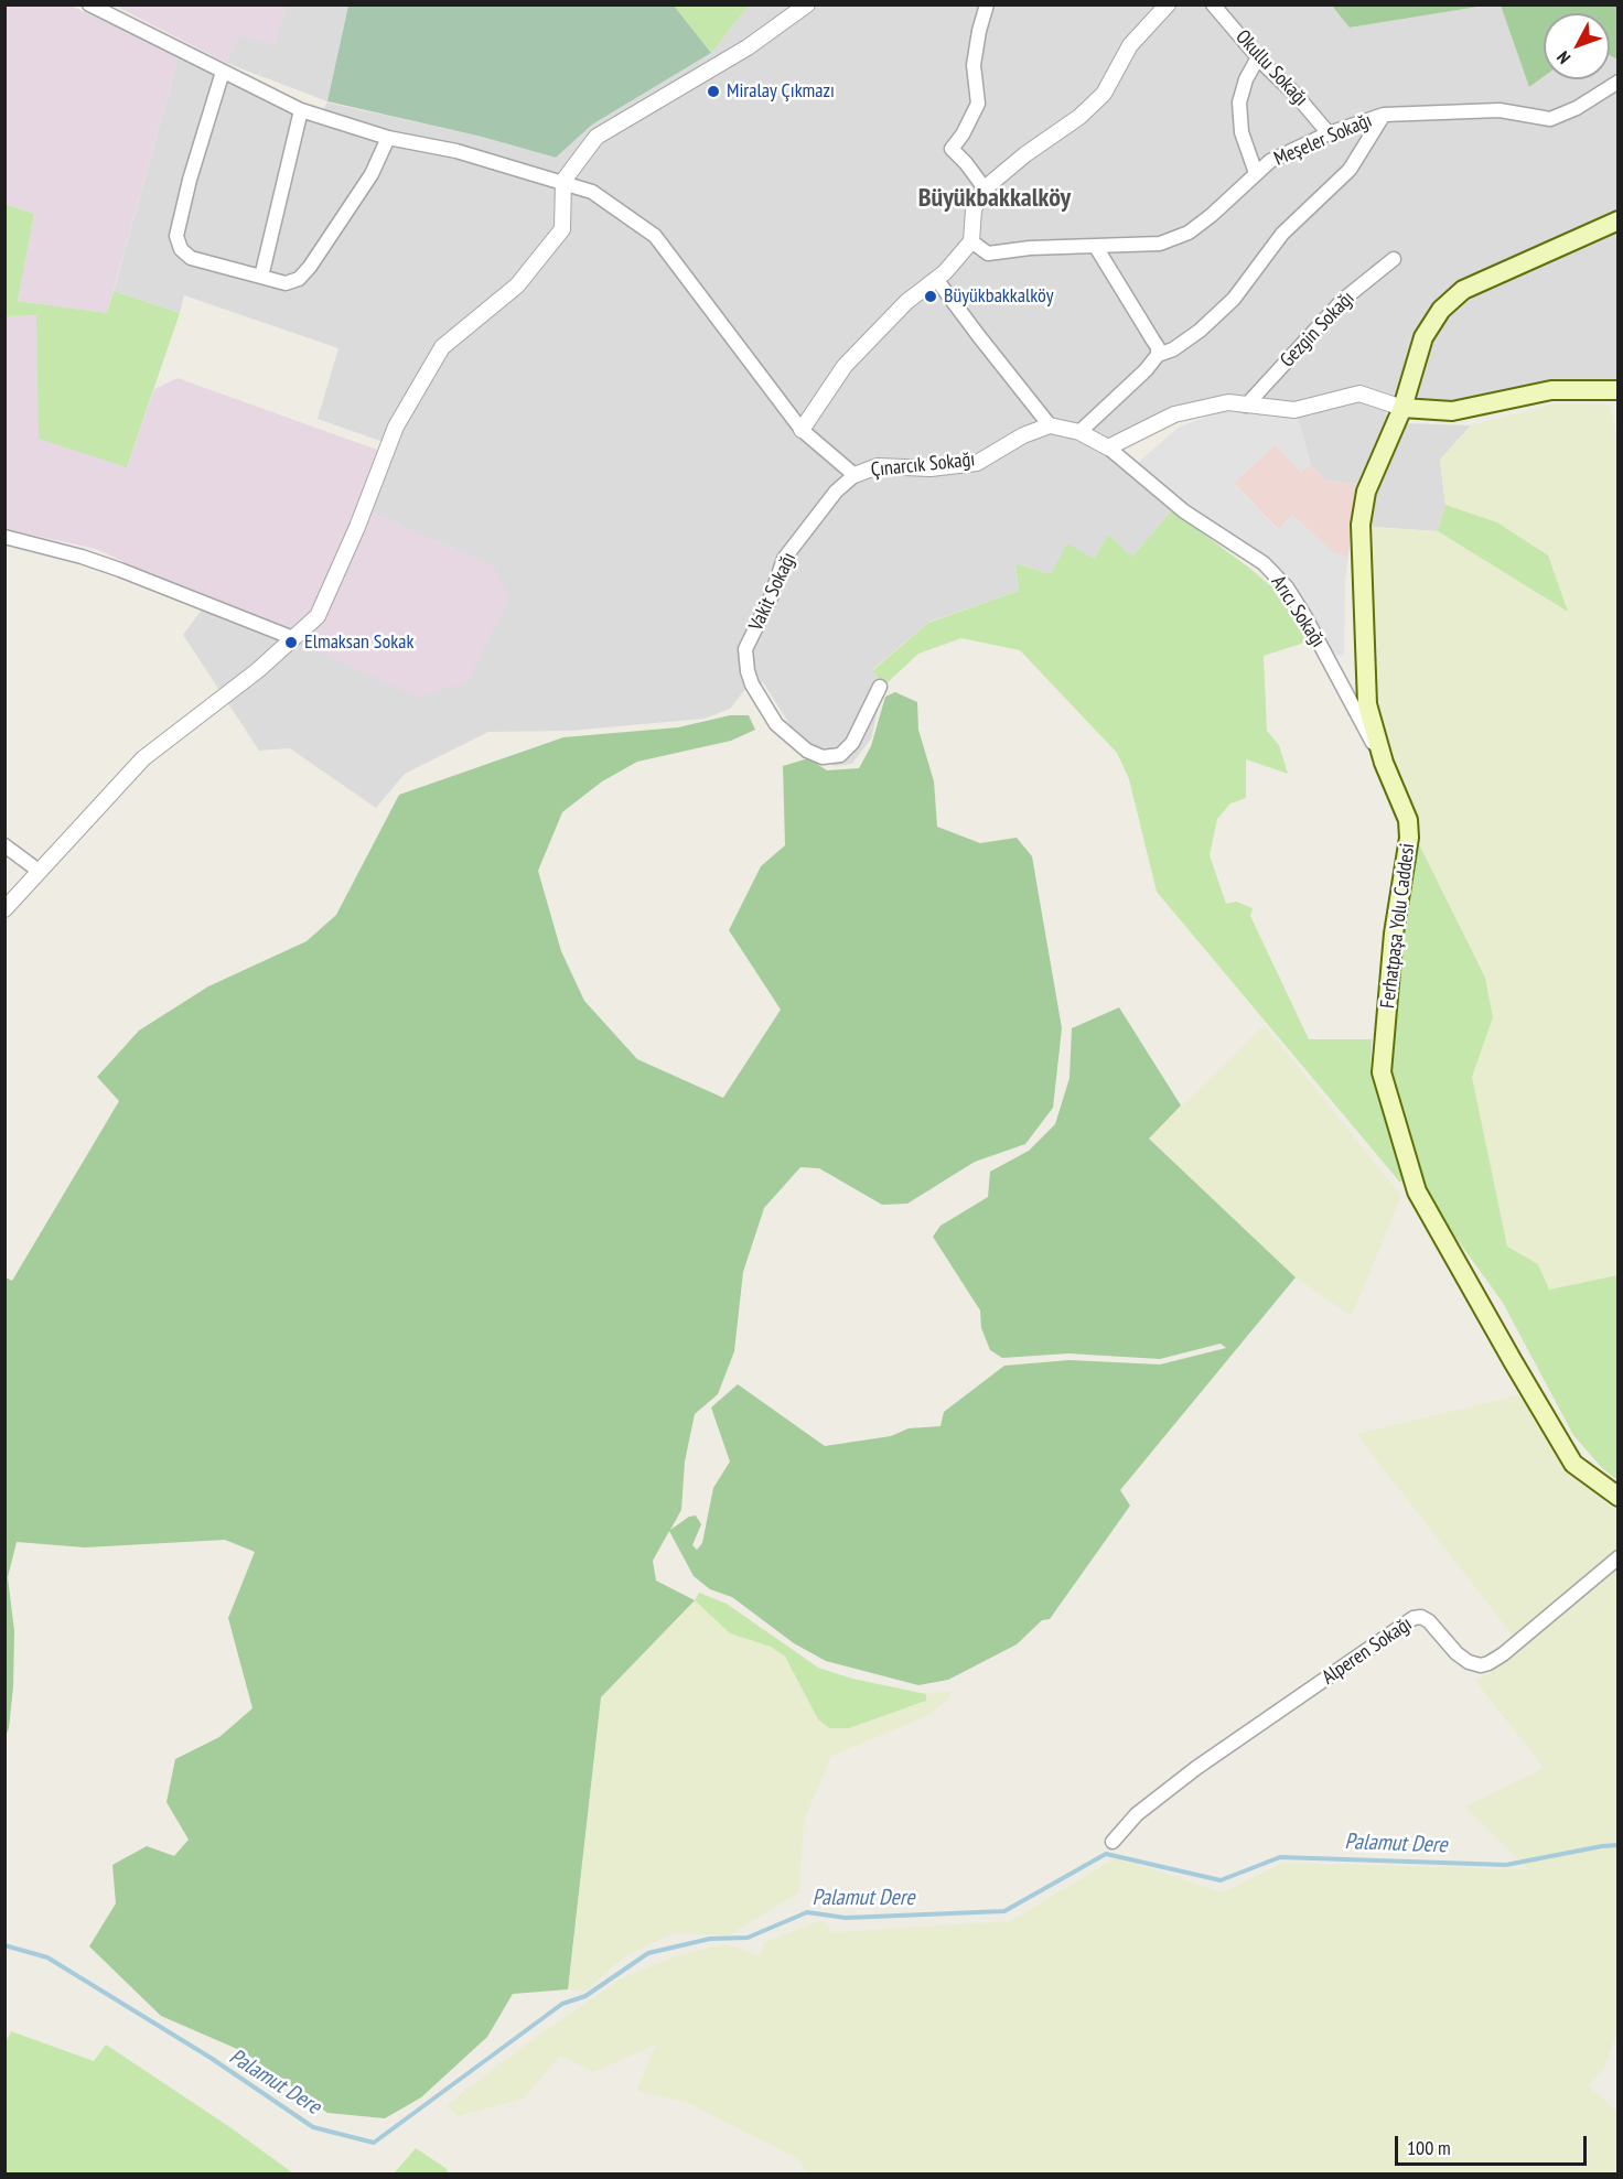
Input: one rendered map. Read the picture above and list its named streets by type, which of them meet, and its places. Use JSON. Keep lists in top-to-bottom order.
{
  "streets": {
    "main road": ["Ferhatpaşa Yolu Caddesi"],
    "street": [
      "Okullu Sokağı",
      "Meşeler Sokağı",
      "Gezgin Sokağı",
      "Çınarcık Sokağı",
      "Vakit Sokağı",
      "Arıcı Sokağı",
      "Alperen Sokağı"
    ]
  },
  "crossings": [
    ["Okullu Sokağı", "Meşeler Sokağı"],
    ["Çınarcık Sokağı", "Vakit Sokağı"],
    ["Arıcı Sokağı", "Ferhatpaşa Yolu Caddesi"]
  ],
  "districts": ["Büyükbakkalköy"],
  "water": ["Palamut Dere"],
  "places": ["Miralay Çıkmazı", "Büyükbakkalköy", "Elmaksan Sokak"],
  "scale_bar": "100 m",
  "north": "bottom left"
}
